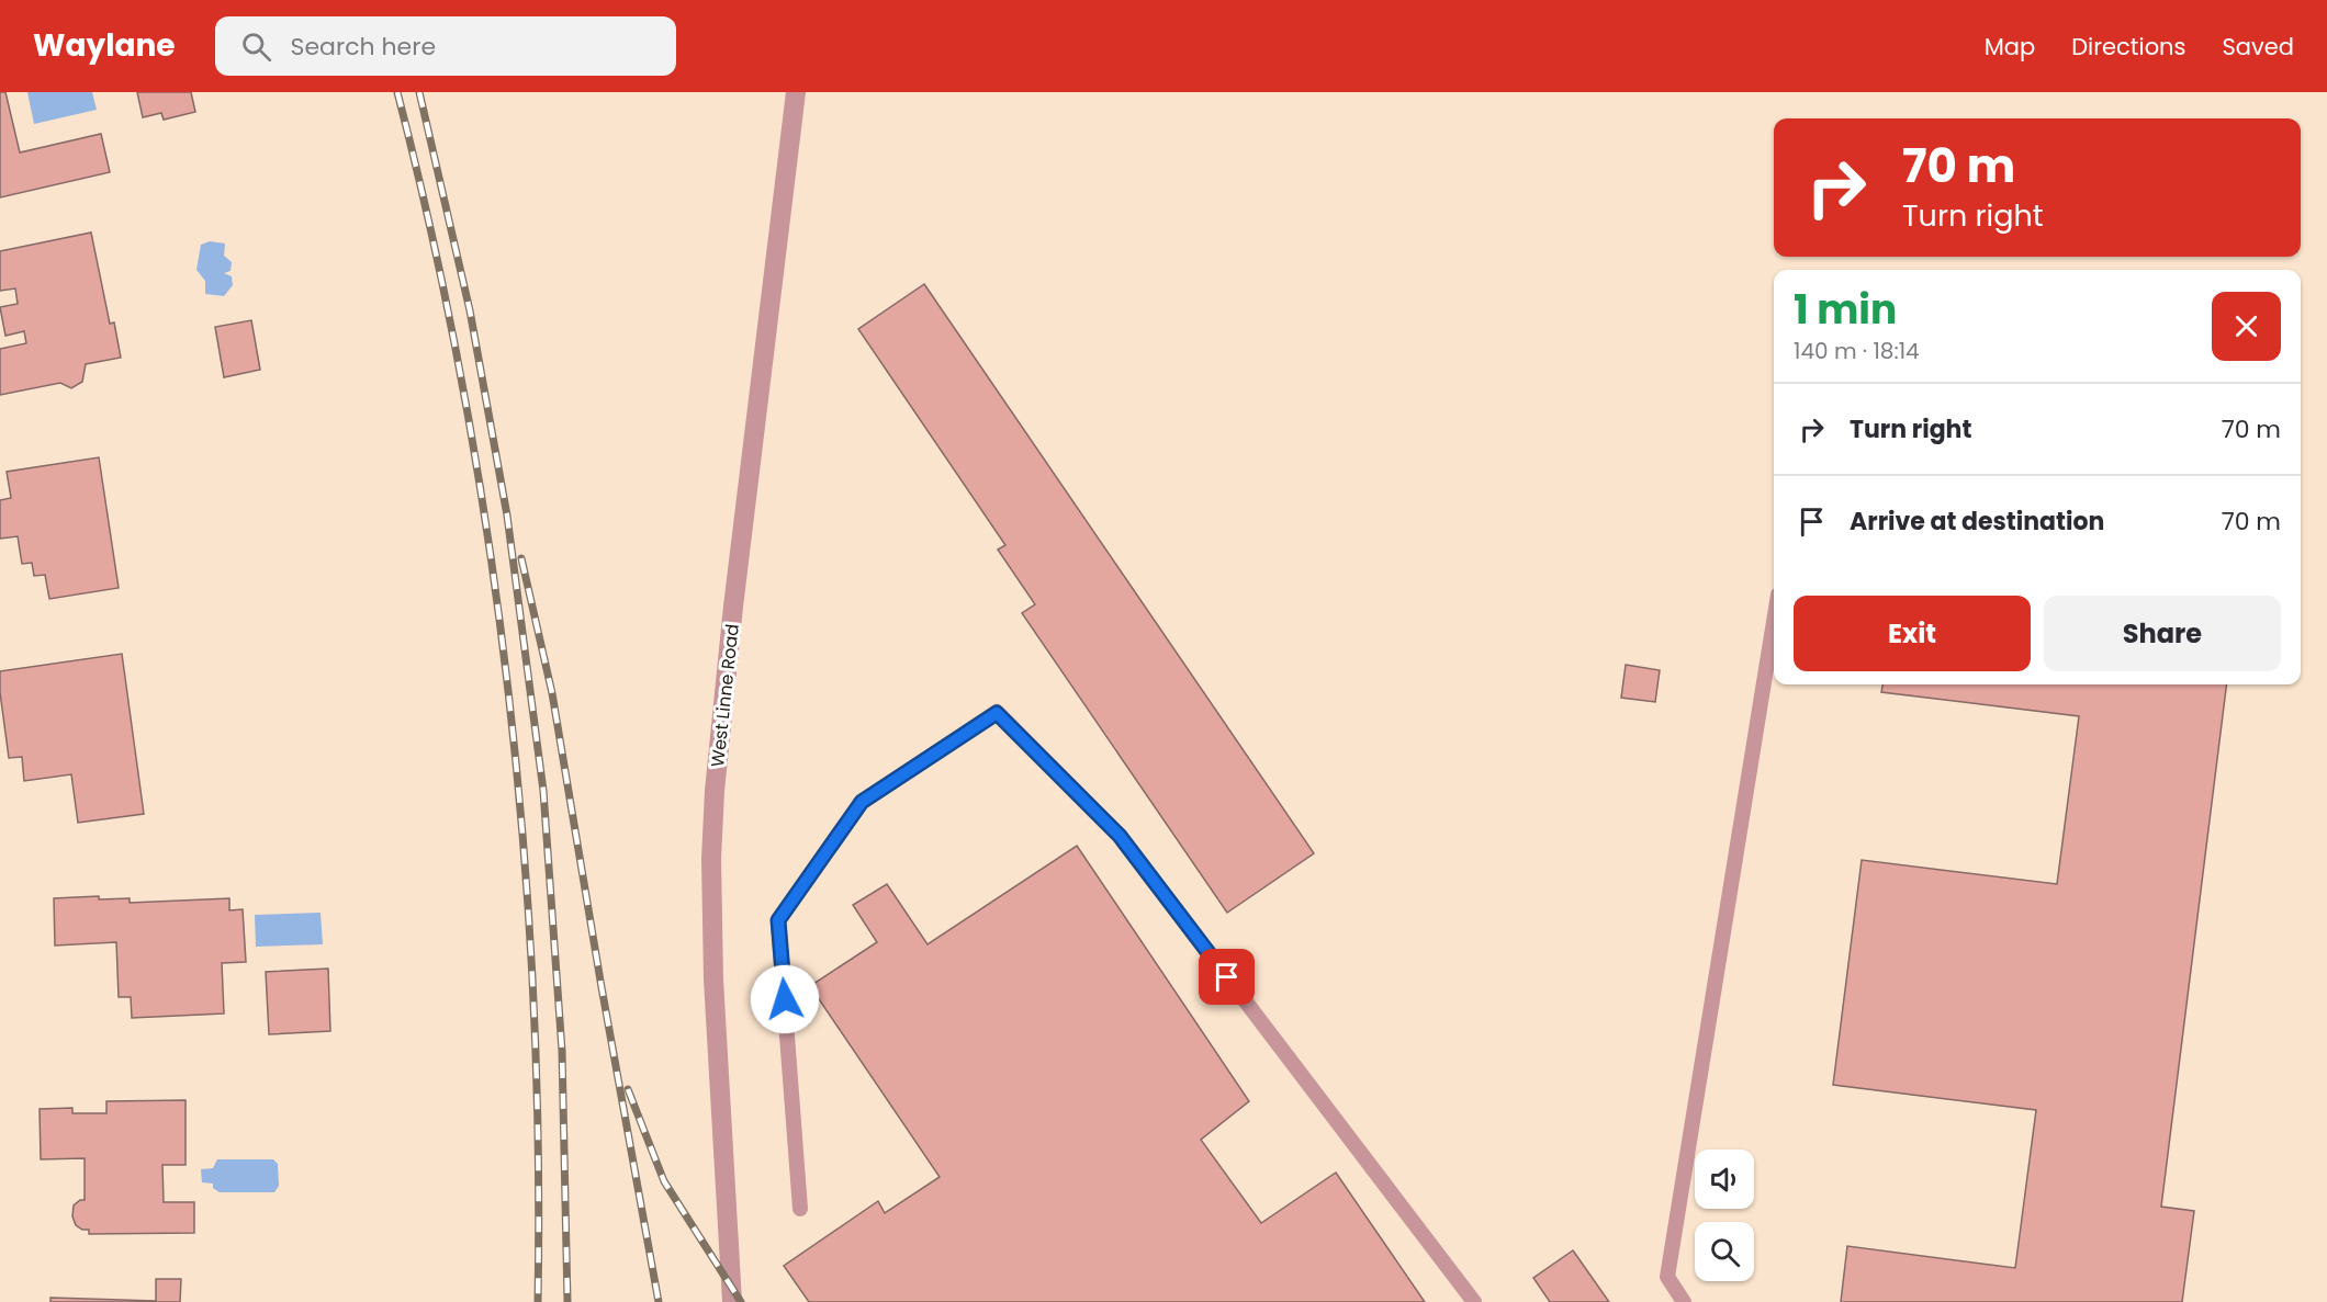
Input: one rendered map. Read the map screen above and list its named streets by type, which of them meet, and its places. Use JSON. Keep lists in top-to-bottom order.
{
  "streets": {
    "street": ["West Linne Road"]
  },
  "page": {
    "header": "Waylane",
    "search": "Search here",
    "nav": ["Map", "Directions", "Saved"],
    "turn": ["70 m", "Turn right"],
    "heading": ["1 min", "140 m · 18:14"],
    "list": [
      {
        "name": "Turn right",
        "value": "70 m"
      },
      {
        "name": "Arrive at destination",
        "value": "70 m"
      }
    ],
    "buttons": ["Exit", "Share"]
  }
}
